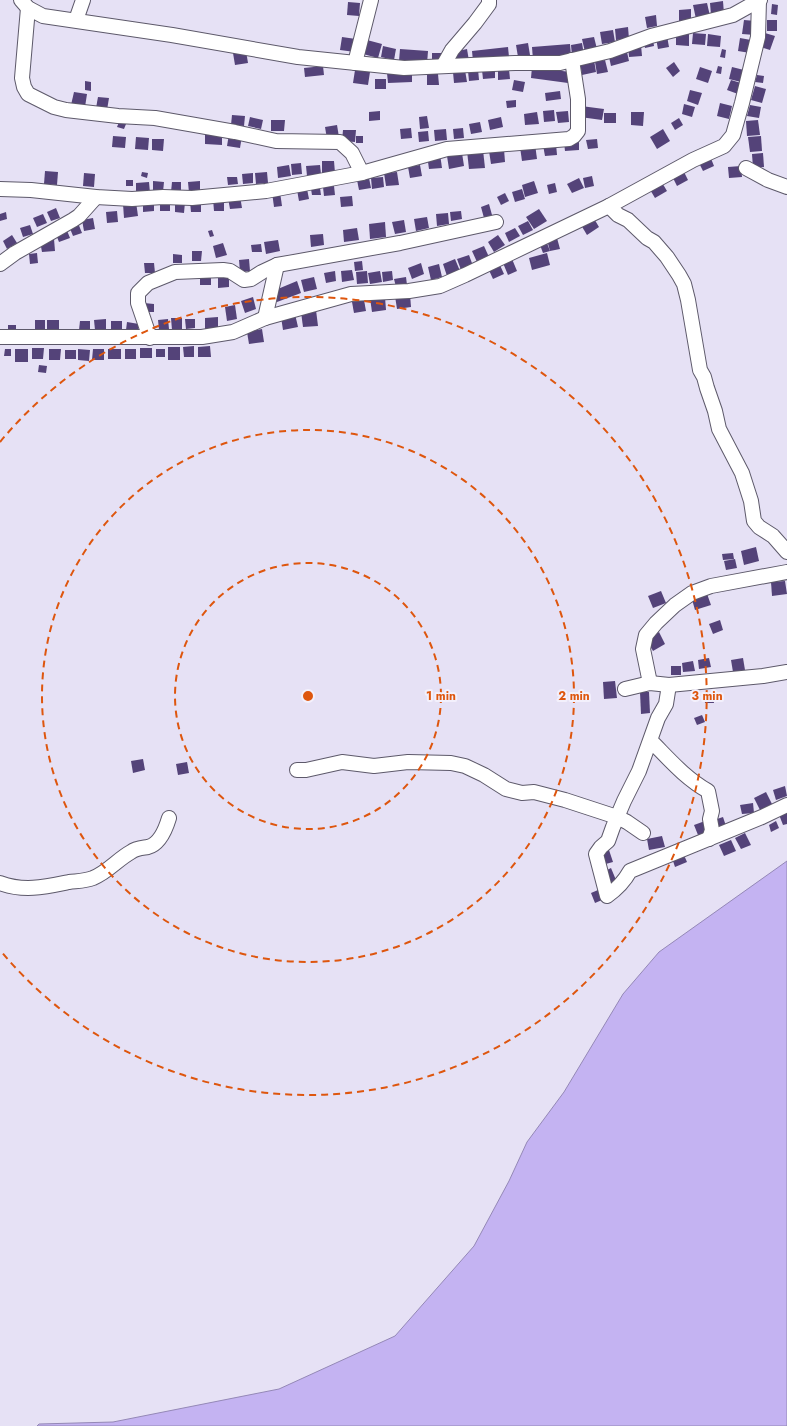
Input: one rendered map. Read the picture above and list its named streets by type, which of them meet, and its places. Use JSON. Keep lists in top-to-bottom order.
{
  "rings": ["1 min", "2 min", "3 min"]
}
